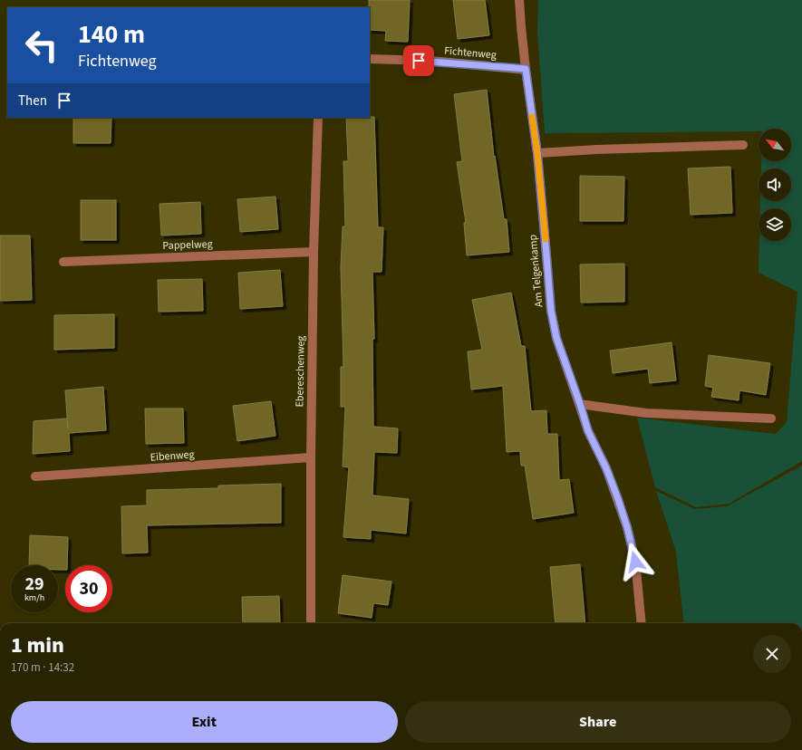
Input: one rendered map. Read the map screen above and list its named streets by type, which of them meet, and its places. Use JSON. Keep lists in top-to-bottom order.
{
  "streets": {
    "street": [
      "Fichtenweg",
      "Pappelweg",
      "Am Telgenkamp",
      "Ebereschenweg",
      "Eibenweg"
    ]
  },
  "crossings": [
    ["Fichtenweg", "Am Telgenkamp"],
    ["Pappelweg", "Ebereschenweg"],
    ["Ebereschenweg", "Eibenweg"]
  ],
  "north": "top left",
  "page": {
    "turn": ["140 m", "Fichtenweg"],
    "then": "Then",
    "speed": "29 km/h",
    "limit": "30",
    "heading": ["1 min", "170 m · 14:32"],
    "buttons": ["Exit", "Share"]
  }
}
